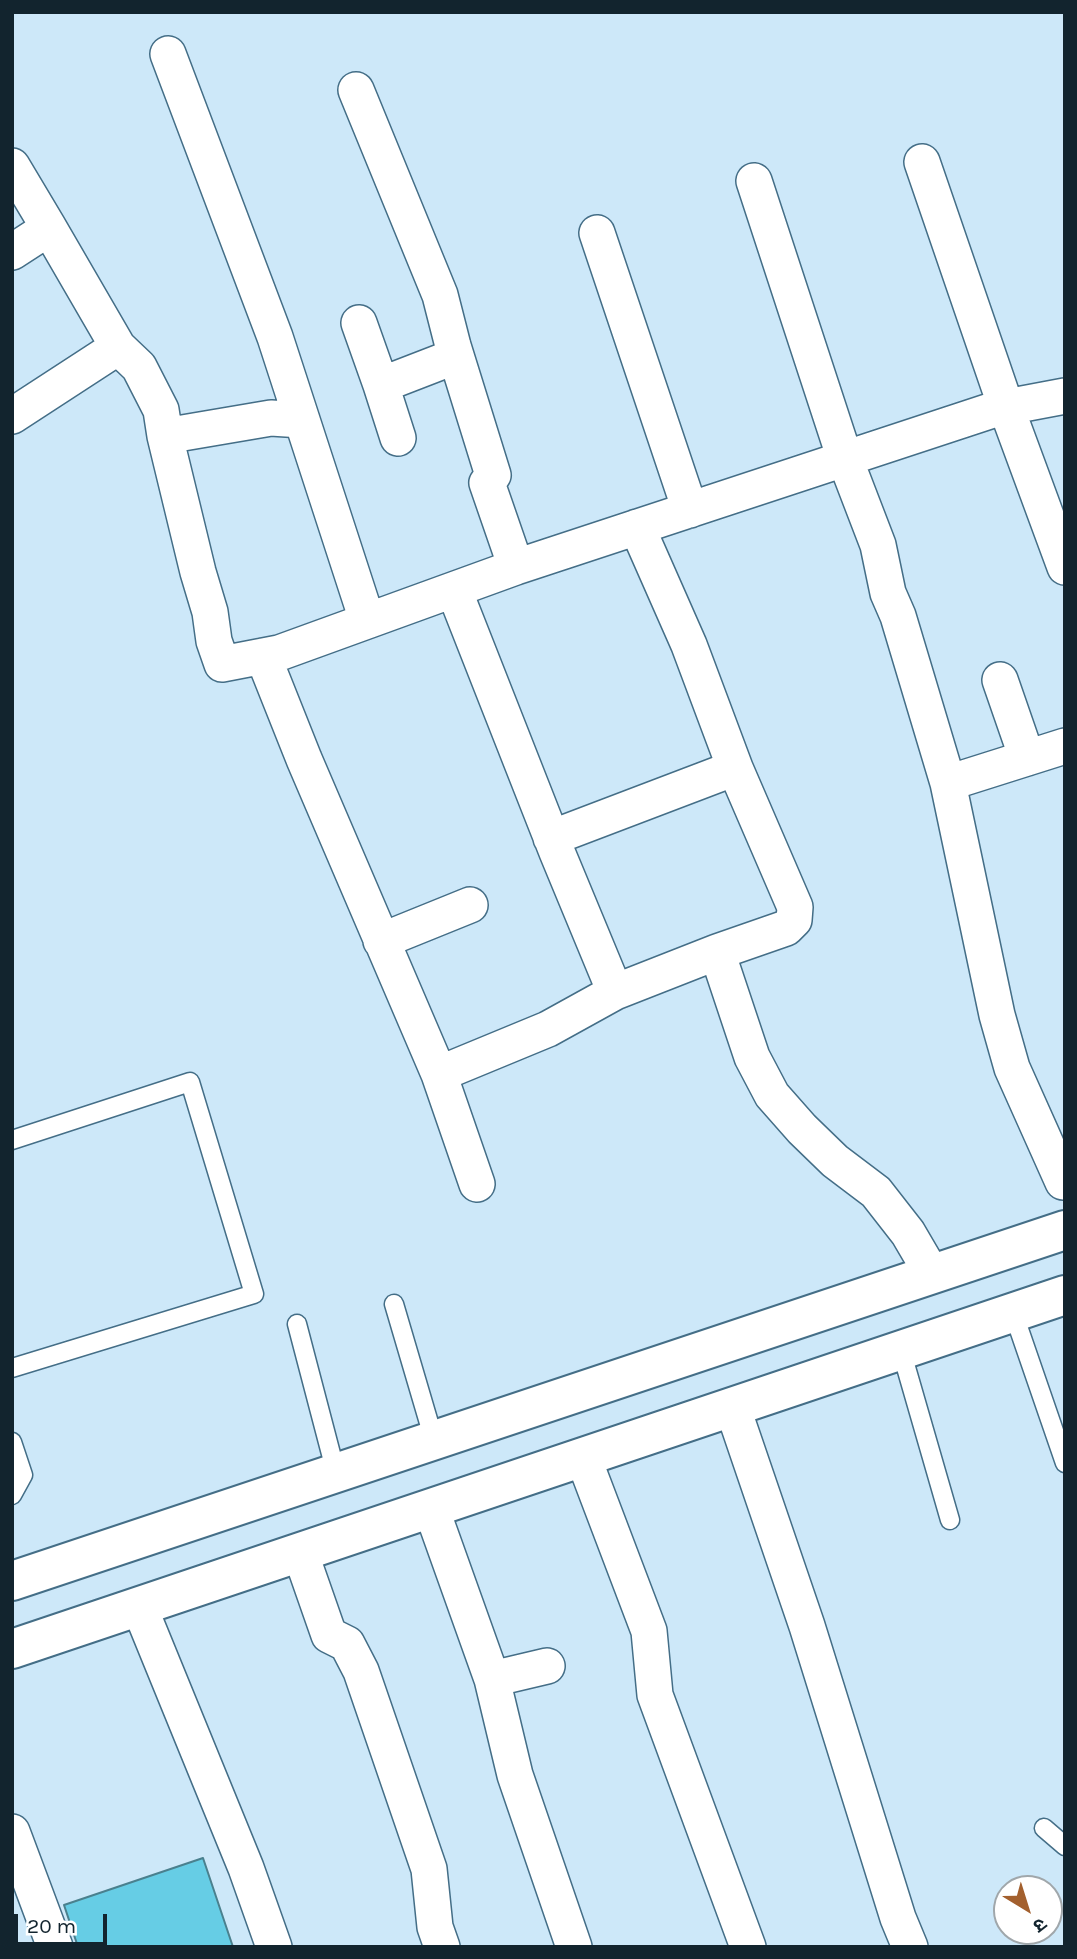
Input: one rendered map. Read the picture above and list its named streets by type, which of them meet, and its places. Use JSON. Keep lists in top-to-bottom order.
{
  "scale_bar": "20 m",
  "north": "bottom right"
}
